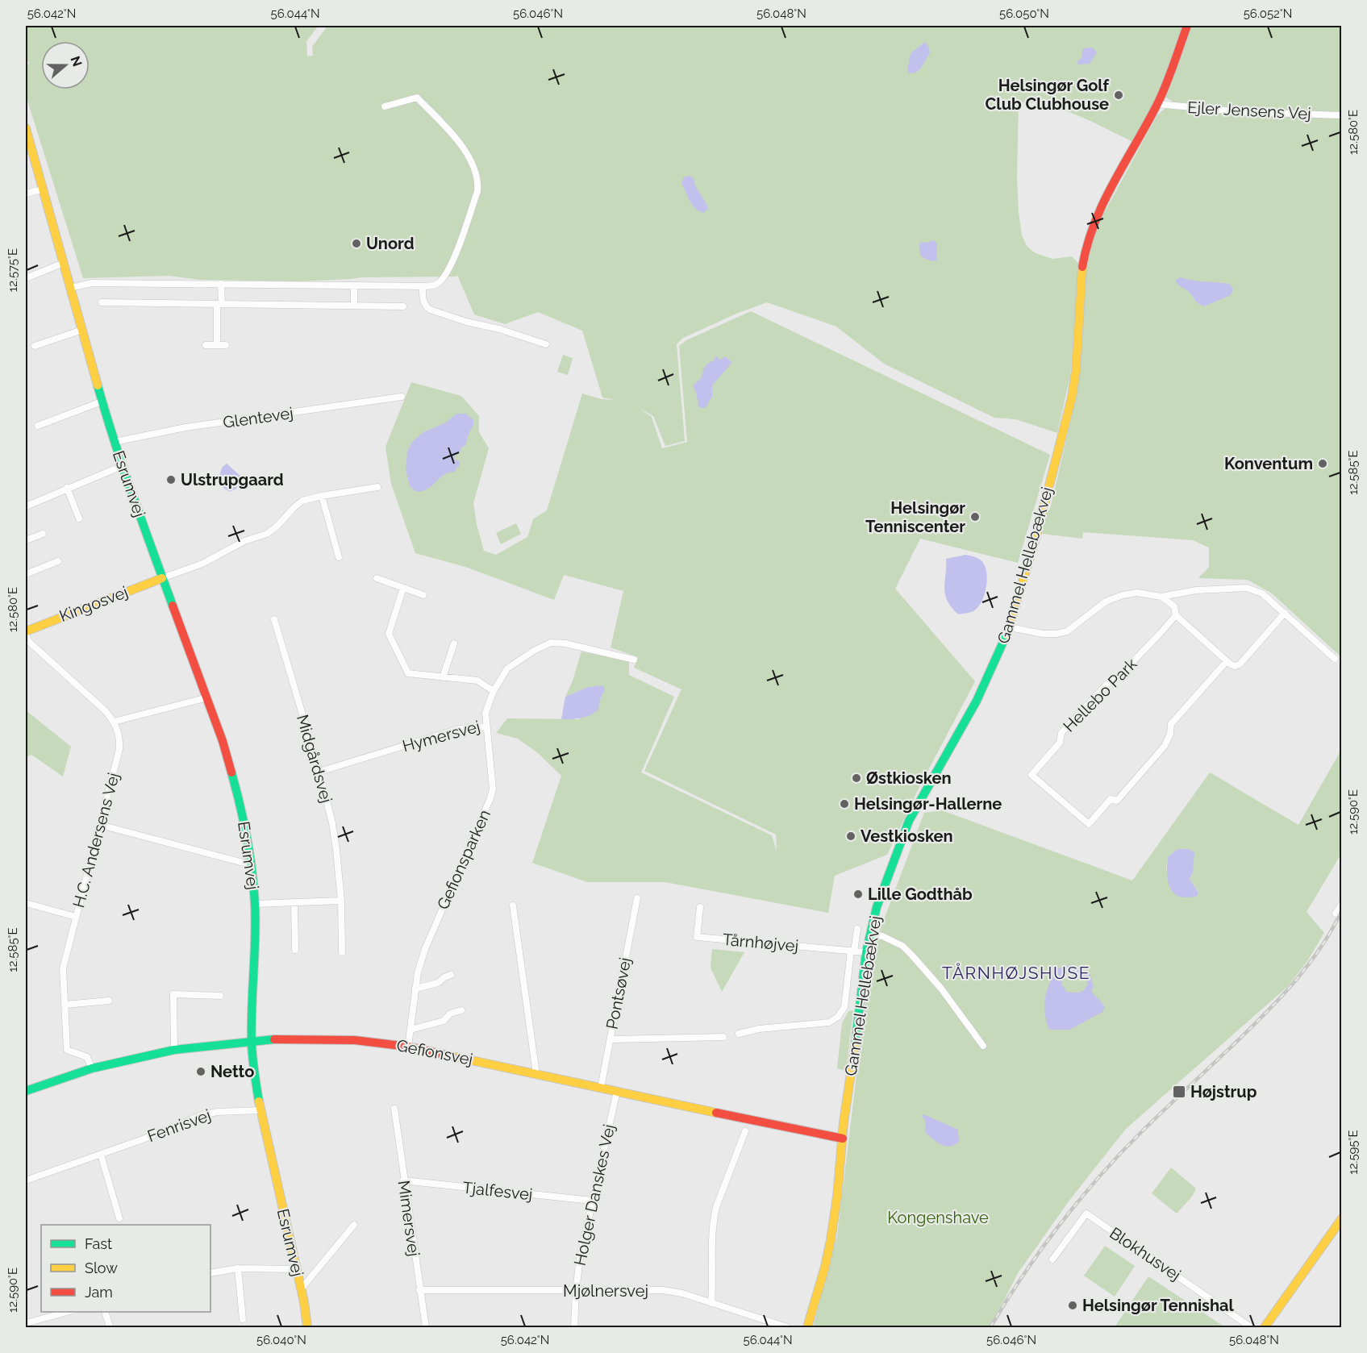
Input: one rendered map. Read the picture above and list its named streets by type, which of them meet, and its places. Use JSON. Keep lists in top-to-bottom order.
{
  "streets": {
    "main road": [
      "Esrumvej",
      "Gammel Hellebækvej",
      "Kingosvej",
      "Gefionsvej"
    ],
    "street": [
      "Ejler Jensens Vej",
      "Glentevej",
      "Hellebo Park",
      "Hymersvej",
      "Midgårdsvej",
      "H.C. Andersens Vej",
      "Gefionsparken",
      "Tårnhøjvej",
      "Pontsøvej",
      "Fenrisvej",
      "Tjalfesvej",
      "Holger Danskes Vej",
      "Mimersvej",
      "Blokhusvej",
      "Mjølnersvej"
    ]
  },
  "crossings": [
    ["Ejler Jensens Vej", "Gammel Hellebækvej"],
    ["Glentevej", "Esrumvej"],
    ["Esrumvej", "Kingosvej"],
    ["Esrumvej", "Gefionsvej"],
    ["Esrumvej", "Fenrisvej"],
    ["Gammel Hellebækvej", "Tårnhøjvej"],
    ["Gammel Hellebækvej", "Gefionsvej"],
    ["Hymersvej", "Midgårdsvej"],
    ["Hymersvej", "Gefionsparken"],
    ["H.C. Andersens Vej", "Gefionsvej"],
    ["Gefionsparken", "Gefionsvej"],
    ["Pontsøvej", "Gefionsvej"],
    ["Gefionsvej", "Holger Danskes Vej"],
    ["Tjalfesvej", "Holger Danskes Vej"],
    ["Tjalfesvej", "Mimersvej"],
    ["Holger Danskes Vej", "Mjølnersvej"],
    ["Mimersvej", "Mjølnersvej"]
  ],
  "districts": ["TÅRNHØJSHUSE"],
  "parks": ["Kongenshave"],
  "places": {
    "other": [
      "Helsingør Golf Club Clubhouse",
      "Unord",
      "Konventum",
      "Ulstrupgaard",
      "Helsingør Tenniscenter",
      "Østkiosken",
      "Helsingør-Hallerne",
      "Vestkiosken",
      "Lille Godthåb",
      "Netto",
      "Helsingør Tennishal"
    ],
    "transit": ["Højstrup"]
  },
  "legend": ["Fast", "Slow", "Jam"],
  "north": "right",
  "coordinates": [
    "56.042°N",
    "56.044°N",
    "56.046°N",
    "56.048°N",
    "56.050°N",
    "56.052°N",
    "12.580°E",
    "12.575°E",
    "12.585°E",
    "12.590°E",
    "12.595°E",
    "56.040°N"
  ]
}
